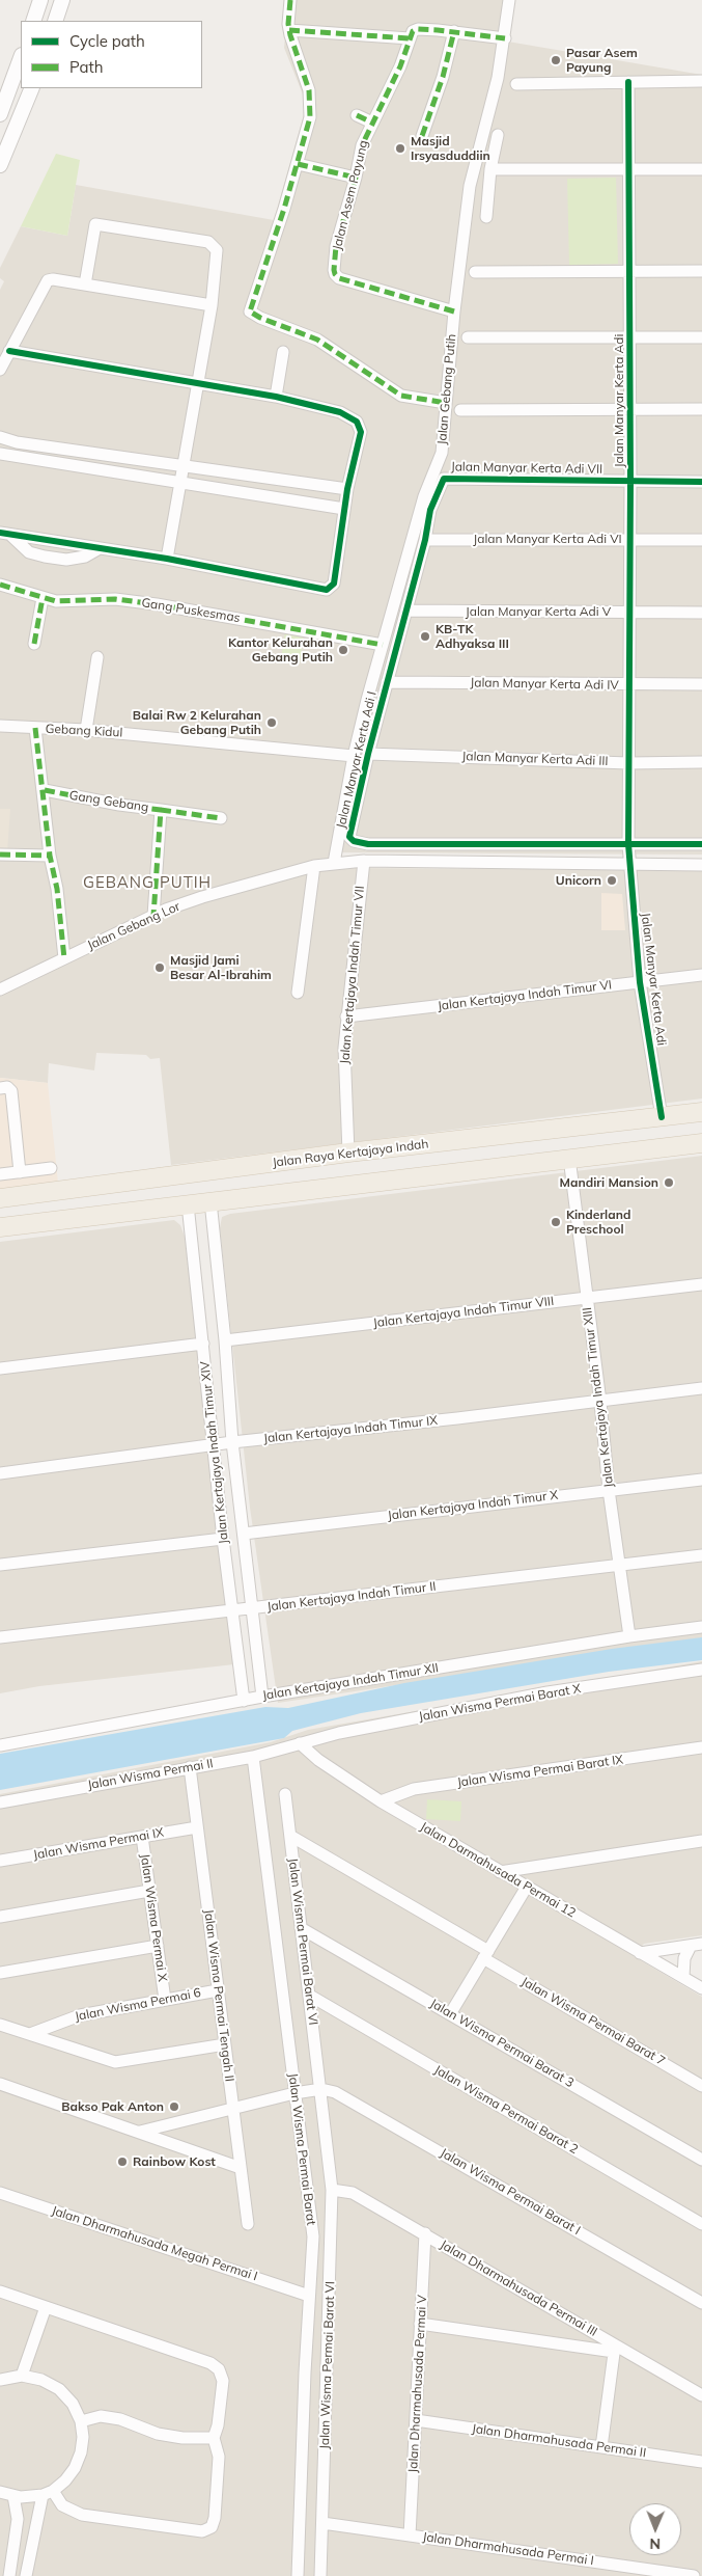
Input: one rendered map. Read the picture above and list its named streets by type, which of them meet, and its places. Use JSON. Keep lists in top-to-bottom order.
{
  "streets": {
    "main road": ["Jalan Raya Kertajaya Indah"],
    "street": [
      "Jalan Asem Payung",
      "Jalan Gebang Putih",
      "Jalan Manyar Kerta Adi",
      "Jalan Manyar Kerta Adi VII",
      "Jalan Manyar Kerta Adi VI",
      "Gang Puskesmas",
      "Jalan Manyar Kerta Adi V",
      "Jalan Manyar Kerta Adi IV",
      "Gebang Kidul",
      "Jalan Manyar Kerta Adi III",
      "Jalan Manyar Kerta Adi I",
      "Gang Gebang",
      "Jalan Gebang Lor",
      "Jalan Kertajaya Indah Timur VII",
      "Jalan Kertajaya Indah Timur VI",
      "Jalan Kertajaya Indah Timur VIII",
      "Jalan Kertajaya Indah Timur XIII",
      "Jalan Kertajaya Indah Timur IX",
      "Jalan Kertajaya Indah Timur XIV",
      "Jalan Kertajaya Indah Timur X",
      "Jalan Kertajaya Indah Timur II",
      "Jalan Kertajaya Indah Timur XII",
      "Jalan Wisma Permai Barat X",
      "Jalan Wisma Permai Barat IX",
      "Jalan Wisma Permai II",
      "Jalan Wisma Permai IX",
      "Jalan Darmahusada Permai 12",
      "Jalan Wisma Permai X",
      "Jalan Wisma Permai Barat VI",
      "Jalan Wisma Permai Tengah II",
      "Jalan Wisma Permai 6",
      "Jalan Wisma Permai Barat 7",
      "Jalan Wisma Permai Barat 3",
      "Jalan Wisma Permai Barat 2",
      "Jalan Wisma Permai Barat",
      "Jalan Wisma Permai Barat I",
      "Jalan Dharmahusada Megah Permai I",
      "Jalan Dharmahusada Permai III",
      "Jalan Dharmahusada Permai V",
      "Jalan Dharmahusada Permai II",
      "Jalan Dharmahusada Permai I"
    ]
  },
  "crossings": [
    ["Jalan Asem Payung", "Jalan Gebang Putih"],
    ["Jalan Gebang Putih", "Gang Puskesmas"],
    ["Jalan Gebang Putih", "Gebang Kidul"],
    ["Jalan Gebang Putih", "Jalan Gebang Lor"],
    ["Jalan Manyar Kerta Adi", "Jalan Manyar Kerta Adi VII"],
    ["Jalan Manyar Kerta Adi", "Jalan Manyar Kerta Adi VI"],
    ["Jalan Manyar Kerta Adi", "Jalan Manyar Kerta Adi V"],
    ["Jalan Manyar Kerta Adi", "Jalan Manyar Kerta Adi IV"],
    ["Jalan Manyar Kerta Adi", "Jalan Manyar Kerta Adi III"],
    ["Jalan Manyar Kerta Adi", "Jalan Manyar Kerta Adi I"],
    ["Jalan Manyar Kerta Adi", "Jalan Kertajaya Indah Timur VI"],
    ["Jalan Manyar Kerta Adi", "Jalan Raya Kertajaya Indah"],
    ["Jalan Manyar Kerta Adi VII", "Jalan Manyar Kerta Adi I"],
    ["Jalan Manyar Kerta Adi VI", "Jalan Manyar Kerta Adi I"],
    ["Jalan Manyar Kerta Adi V", "Jalan Manyar Kerta Adi I"],
    ["Jalan Manyar Kerta Adi IV", "Jalan Manyar Kerta Adi I"],
    ["Jalan Manyar Kerta Adi III", "Jalan Manyar Kerta Adi I"],
    ["Gang Gebang", "Jalan Gebang Lor"],
    ["Jalan Kertajaya Indah Timur VII", "Jalan Kertajaya Indah Timur VI"],
    ["Jalan Kertajaya Indah Timur VII", "Jalan Raya Kertajaya Indah"],
    ["Jalan Kertajaya Indah Timur VIII", "Jalan Kertajaya Indah Timur XIII"],
    ["Jalan Kertajaya Indah Timur VIII", "Jalan Kertajaya Indah Timur XIV"],
    ["Jalan Kertajaya Indah Timur XIII", "Jalan Kertajaya Indah Timur IX"],
    ["Jalan Kertajaya Indah Timur XIII", "Jalan Kertajaya Indah Timur X"],
    ["Jalan Kertajaya Indah Timur XIII", "Jalan Kertajaya Indah Timur II"],
    ["Jalan Kertajaya Indah Timur XIII", "Jalan Kertajaya Indah Timur XII"],
    ["Jalan Kertajaya Indah Timur IX", "Jalan Kertajaya Indah Timur XIV"],
    ["Jalan Kertajaya Indah Timur XIV", "Jalan Kertajaya Indah Timur X"],
    ["Jalan Kertajaya Indah Timur XIV", "Jalan Kertajaya Indah Timur II"],
    ["Jalan Kertajaya Indah Timur XIV", "Jalan Kertajaya Indah Timur XII"],
    ["Jalan Wisma Permai Barat X", "Jalan Wisma Permai II"],
    ["Jalan Wisma Permai Barat X", "Jalan Darmahusada Permai 12"],
    ["Jalan Wisma Permai Barat IX", "Jalan Darmahusada Permai 12"],
    ["Jalan Wisma Permai II", "Jalan Darmahusada Permai 12"],
    ["Jalan Wisma Permai II", "Jalan Wisma Permai Tengah II"],
    ["Jalan Wisma Permai II", "Jalan Wisma Permai Barat"],
    ["Jalan Wisma Permai IX", "Jalan Wisma Permai X"],
    ["Jalan Wisma Permai IX", "Jalan Wisma Permai Tengah II"],
    ["Jalan Wisma Permai X", "Jalan Wisma Permai 6"],
    ["Jalan Wisma Permai Barat VI", "Jalan Wisma Permai Barat 7"],
    ["Jalan Wisma Permai Barat VI", "Jalan Wisma Permai Barat 3"],
    ["Jalan Wisma Permai Barat VI", "Jalan Wisma Permai Barat 2"],
    ["Jalan Wisma Permai Barat VI", "Jalan Wisma Permai Barat I"],
    ["Jalan Wisma Permai Barat VI", "Jalan Dharmahusada Permai III"],
    ["Jalan Wisma Permai Barat VI", "Jalan Dharmahusada Permai I"],
    ["Jalan Wisma Permai Tengah II", "Jalan Wisma Permai 6"],
    ["Jalan Wisma Permai Barat", "Jalan Dharmahusada Megah Permai I"],
    ["Jalan Dharmahusada Permai III", "Jalan Dharmahusada Permai V"],
    ["Jalan Dharmahusada Permai V", "Jalan Dharmahusada Permai II"],
    ["Jalan Dharmahusada Permai V", "Jalan Dharmahusada Permai I"]
  ],
  "districts": ["GEBANG PUTIH"],
  "places": [
    "Pasar Asem Payung",
    "Masjid Irsyasduddiin",
    "KB-TK Adhyaksa III",
    "Kantor Kelurahan Gebang Putih",
    "Balai Rw 2 Kelurahan Gebang Putih",
    "Unicorn",
    "Masjid Jami Besar Al-Ibrahim",
    "Mandiri Mansion",
    "Kinderland Preschool",
    "Bakso Pak Anton",
    "Rainbow Kost"
  ],
  "legend": ["Cycle path", "Path"],
  "north": "bottom"
}
